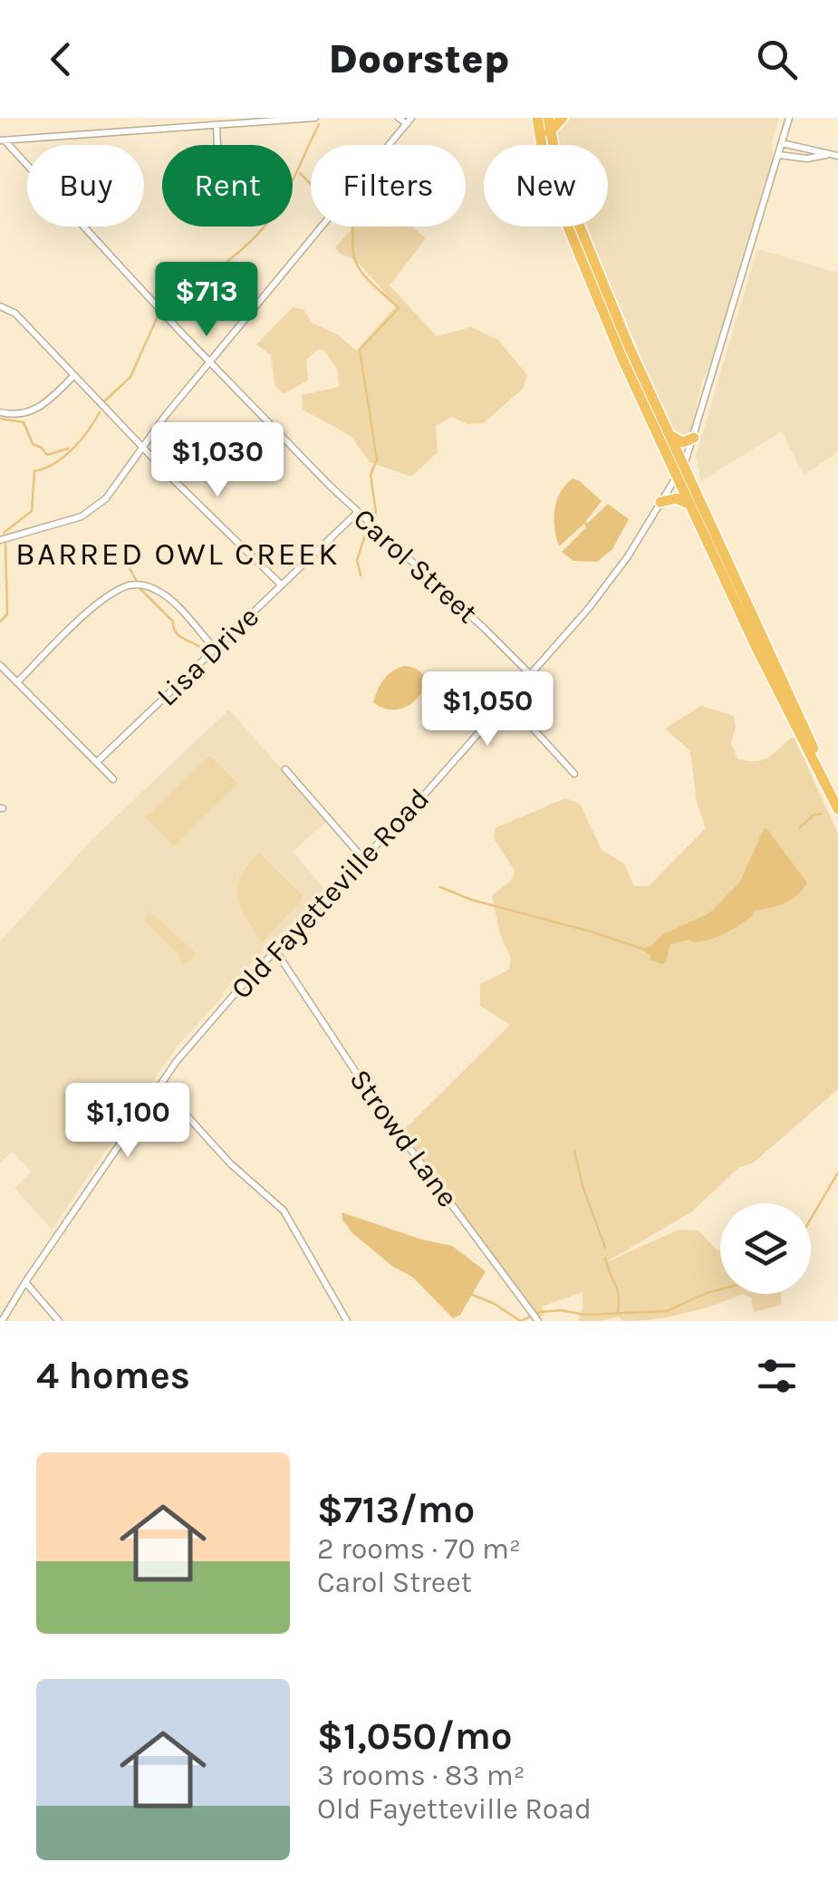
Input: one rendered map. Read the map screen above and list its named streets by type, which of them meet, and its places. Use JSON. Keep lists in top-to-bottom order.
{
  "streets": {
    "street": [
      "Carol Street",
      "Lisa Drive",
      "Old Fayetteville Road",
      "Strowd Lane"
    ]
  },
  "crossings": [
    ["Carol Street", "Lisa Drive"],
    ["Carol Street", "Old Fayetteville Road"],
    ["Old Fayetteville Road", "Strowd Lane"]
  ],
  "districts": ["BARRED OWL CREEK"],
  "page": {
    "header": "Doorstep",
    "chip": [
      "Buy",
      "Rent",
      "Filters",
      "New"
    ],
    "price": [
      "$713",
      "$1,030",
      "$1,050",
      "$1,100"
    ],
    "heading": "4 homes",
    "list": [
      {
        "name": "$713/mo",
        "note": "2 rooms · 70 m² · Carol Street"
      },
      {
        "name": "$1,050/mo",
        "note": "3 rooms · 83 m² · Old Fayetteville Road"
      }
    ]
  }
}
